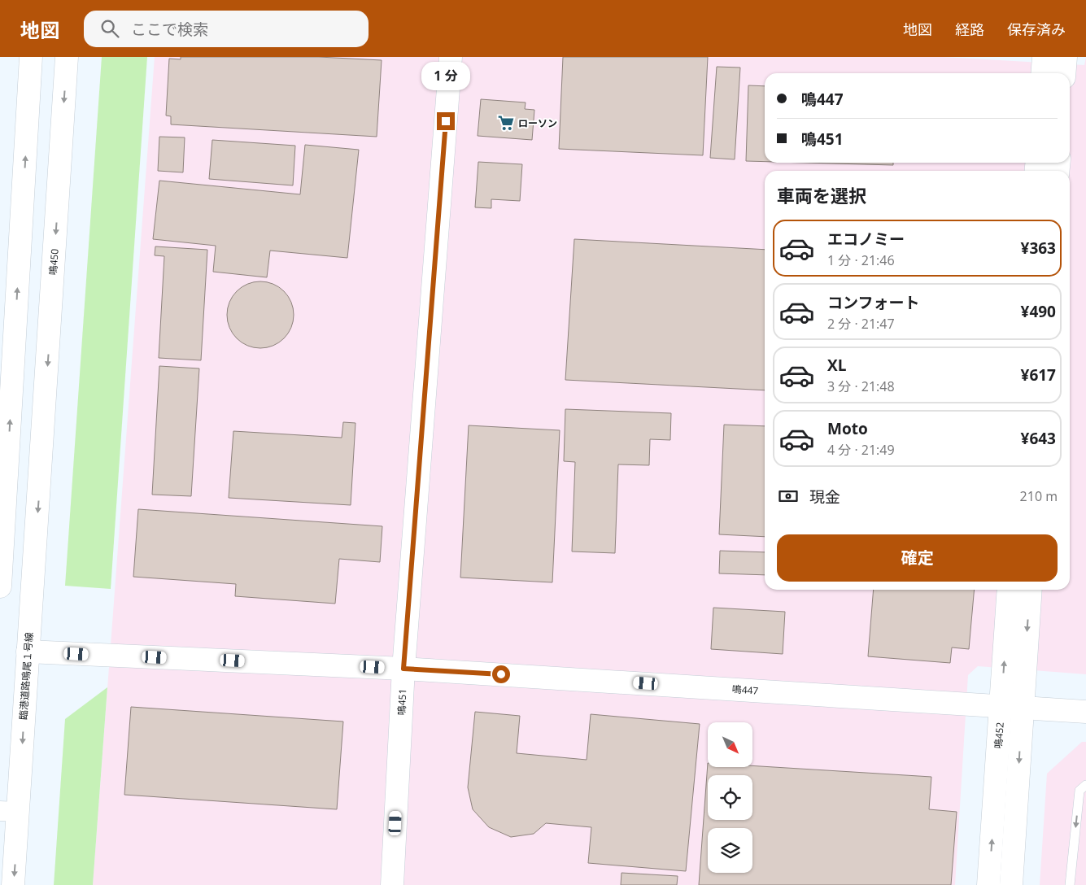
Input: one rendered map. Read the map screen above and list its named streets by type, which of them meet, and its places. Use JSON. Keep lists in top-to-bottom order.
{
  "streets": {
    "street": [
      "鳴450",
      "臨港道路鳴尾１号線",
      "鳴447",
      "鳴451",
      "鳴452"
    ]
  },
  "crossings": [
    ["鳴450", "臨港道路鳴尾１号線"],
    ["臨港道路鳴尾１号線", "鳴447"],
    ["鳴447", "鳴451"],
    ["鳴447", "鳴452"]
  ],
  "one_way": ["臨港道路鳴尾１号線"],
  "places": {
    "supermarket": ["ローソン"]
  },
  "north": "bottom right",
  "page": {
    "header": "地図",
    "search": "ここで検索",
    "nav": ["地図", "経路", "保存済み"],
    "bubble": "1 分",
    "banner": ["鳴447", "鳴451"],
    "heading": "車両を選択",
    "list": [
      {
        "name": "エコノミー",
        "note": "1 分 · 21:46",
        "value": "¥363"
      },
      {
        "name": "コンフォート",
        "note": "2 分 · 21:47",
        "value": "¥490"
      },
      {
        "name": "XL",
        "note": "3 分 · 21:48",
        "value": "¥617"
      },
      {
        "name": "Moto",
        "note": "4 分 · 21:49",
        "value": "¥643"
      }
    ],
    "pay": ["現金", "210 m"],
    "buttons": "確定"
  }
}
